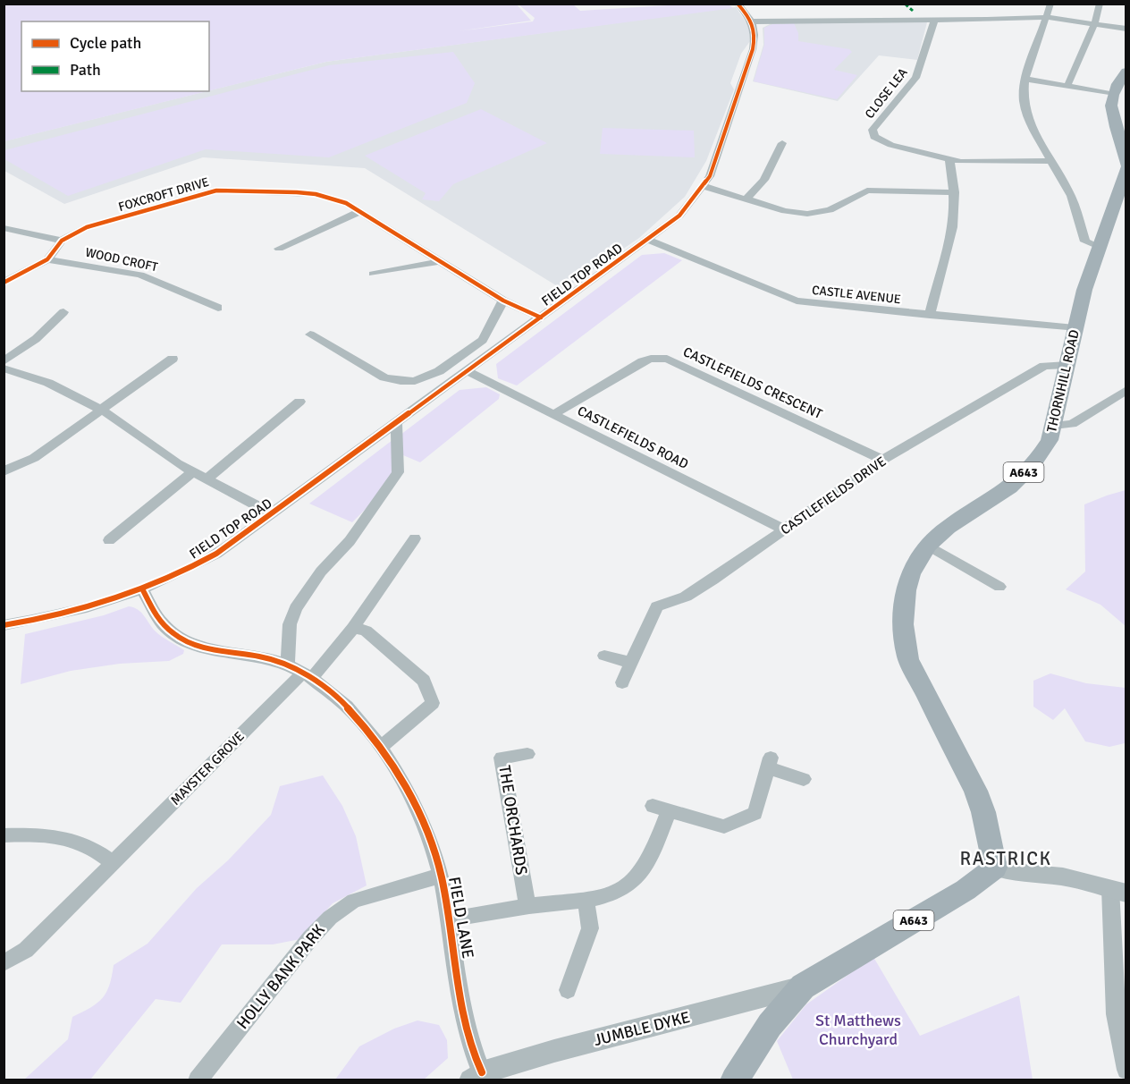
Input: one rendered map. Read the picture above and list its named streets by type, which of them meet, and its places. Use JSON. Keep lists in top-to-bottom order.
{
  "streets": {
    "main road": ["THORNHILL ROAD", "A643"],
    "street": [
      "CLOSE LEA",
      "FOXCROFT DRIVE",
      "WOOD CROFT",
      "FIELD TOP ROAD",
      "CASTLE AVENUE",
      "CASTLEFIELDS CRESCENT",
      "CASTLEFIELDS ROAD",
      "CASTLEFIELDS DRIVE",
      "MAYSTER GROVE",
      "THE ORCHARDS",
      "FIELD LANE",
      "HOLLY BANK PARK",
      "JUMBLE DYKE"
    ]
  },
  "crossings": [
    ["FOXCROFT DRIVE", "WOOD CROFT"],
    ["FOXCROFT DRIVE", "FIELD TOP ROAD"],
    ["FIELD TOP ROAD", "CASTLE AVENUE"],
    ["FIELD TOP ROAD", "CASTLEFIELDS ROAD"],
    ["CASTLE AVENUE", "THORNHILL ROAD"],
    ["THORNHILL ROAD", "A643"],
    ["THORNHILL ROAD", "CASTLEFIELDS DRIVE"],
    ["CASTLEFIELDS CRESCENT", "CASTLEFIELDS ROAD"],
    ["CASTLEFIELDS CRESCENT", "CASTLEFIELDS DRIVE"],
    ["CASTLEFIELDS ROAD", "CASTLEFIELDS DRIVE"],
    ["A643", "JUMBLE DYKE"],
    ["MAYSTER GROVE", "FIELD LANE"],
    ["FIELD LANE", "HOLLY BANK PARK"],
    ["FIELD LANE", "JUMBLE DYKE"]
  ],
  "districts": ["RASTRICK"],
  "parks": ["St Matthews Churchyard"],
  "legend": ["Cycle path", "Path"]
}
